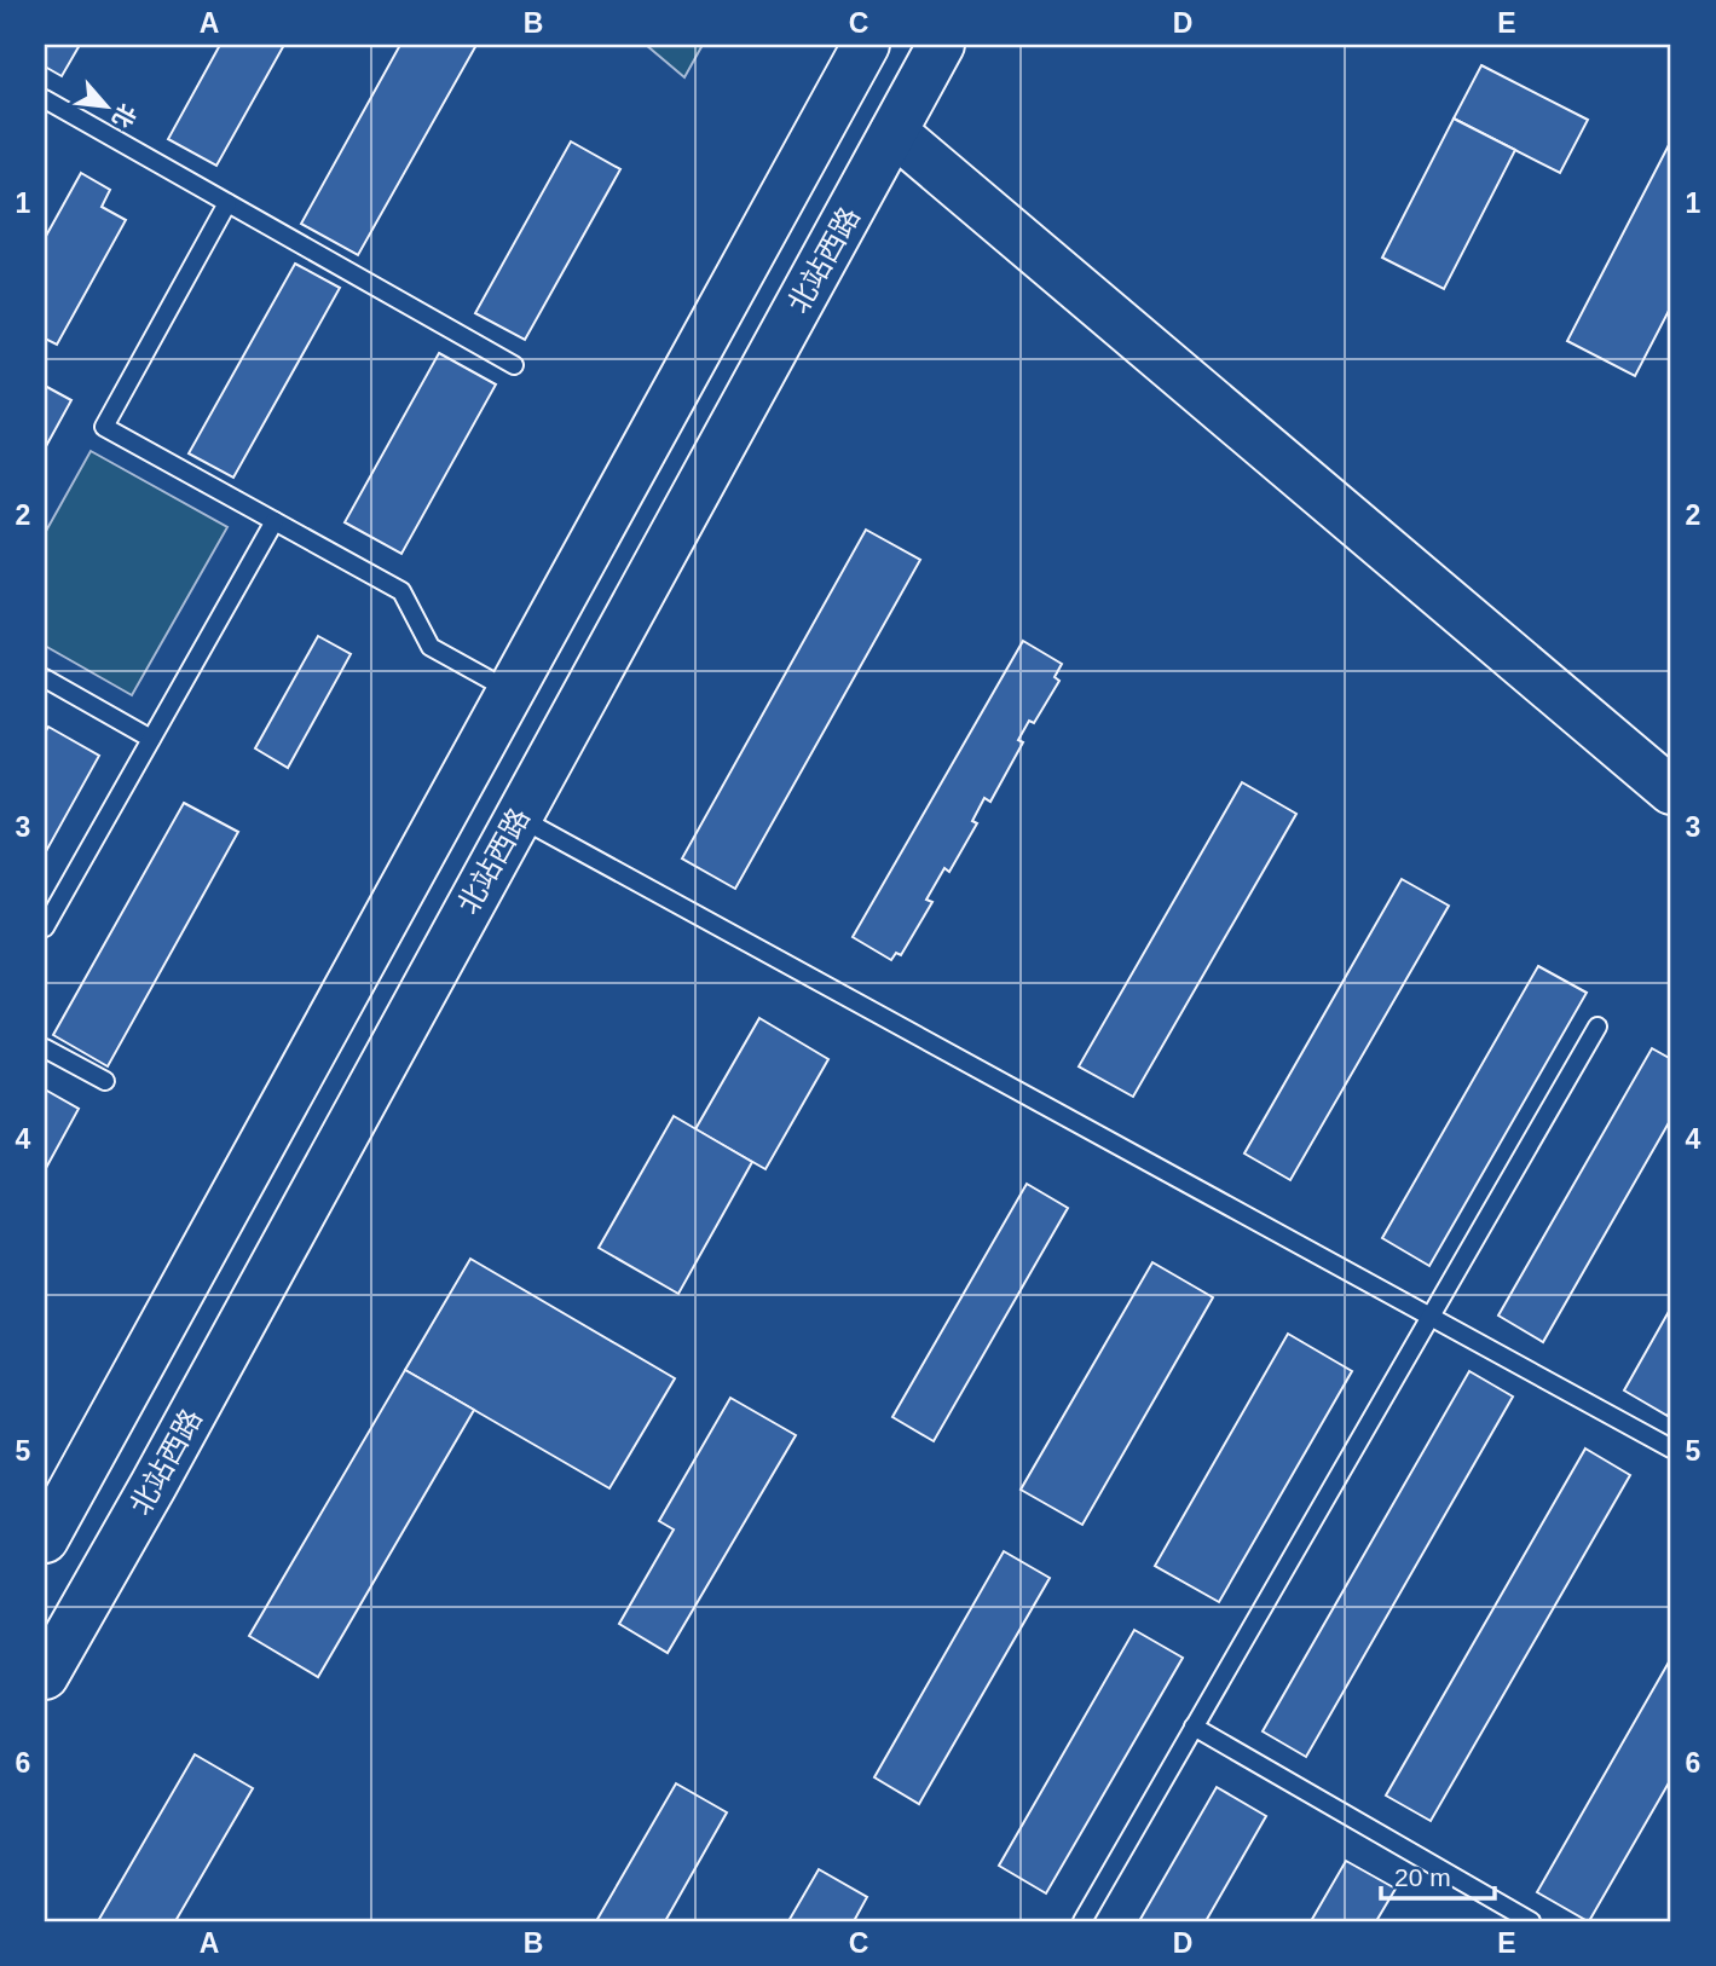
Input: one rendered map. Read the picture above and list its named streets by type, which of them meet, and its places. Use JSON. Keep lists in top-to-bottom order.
{
  "streets": {
    "main road": ["北站西路"]
  },
  "scale_bar": "20 m",
  "north": "bottom right",
  "grid": {
    "columns": [
      "A",
      "B",
      "C",
      "D",
      "E"
    ],
    "rows": [
      "1",
      "2",
      "3",
      "4",
      "5",
      "6"
    ]
  }
}
